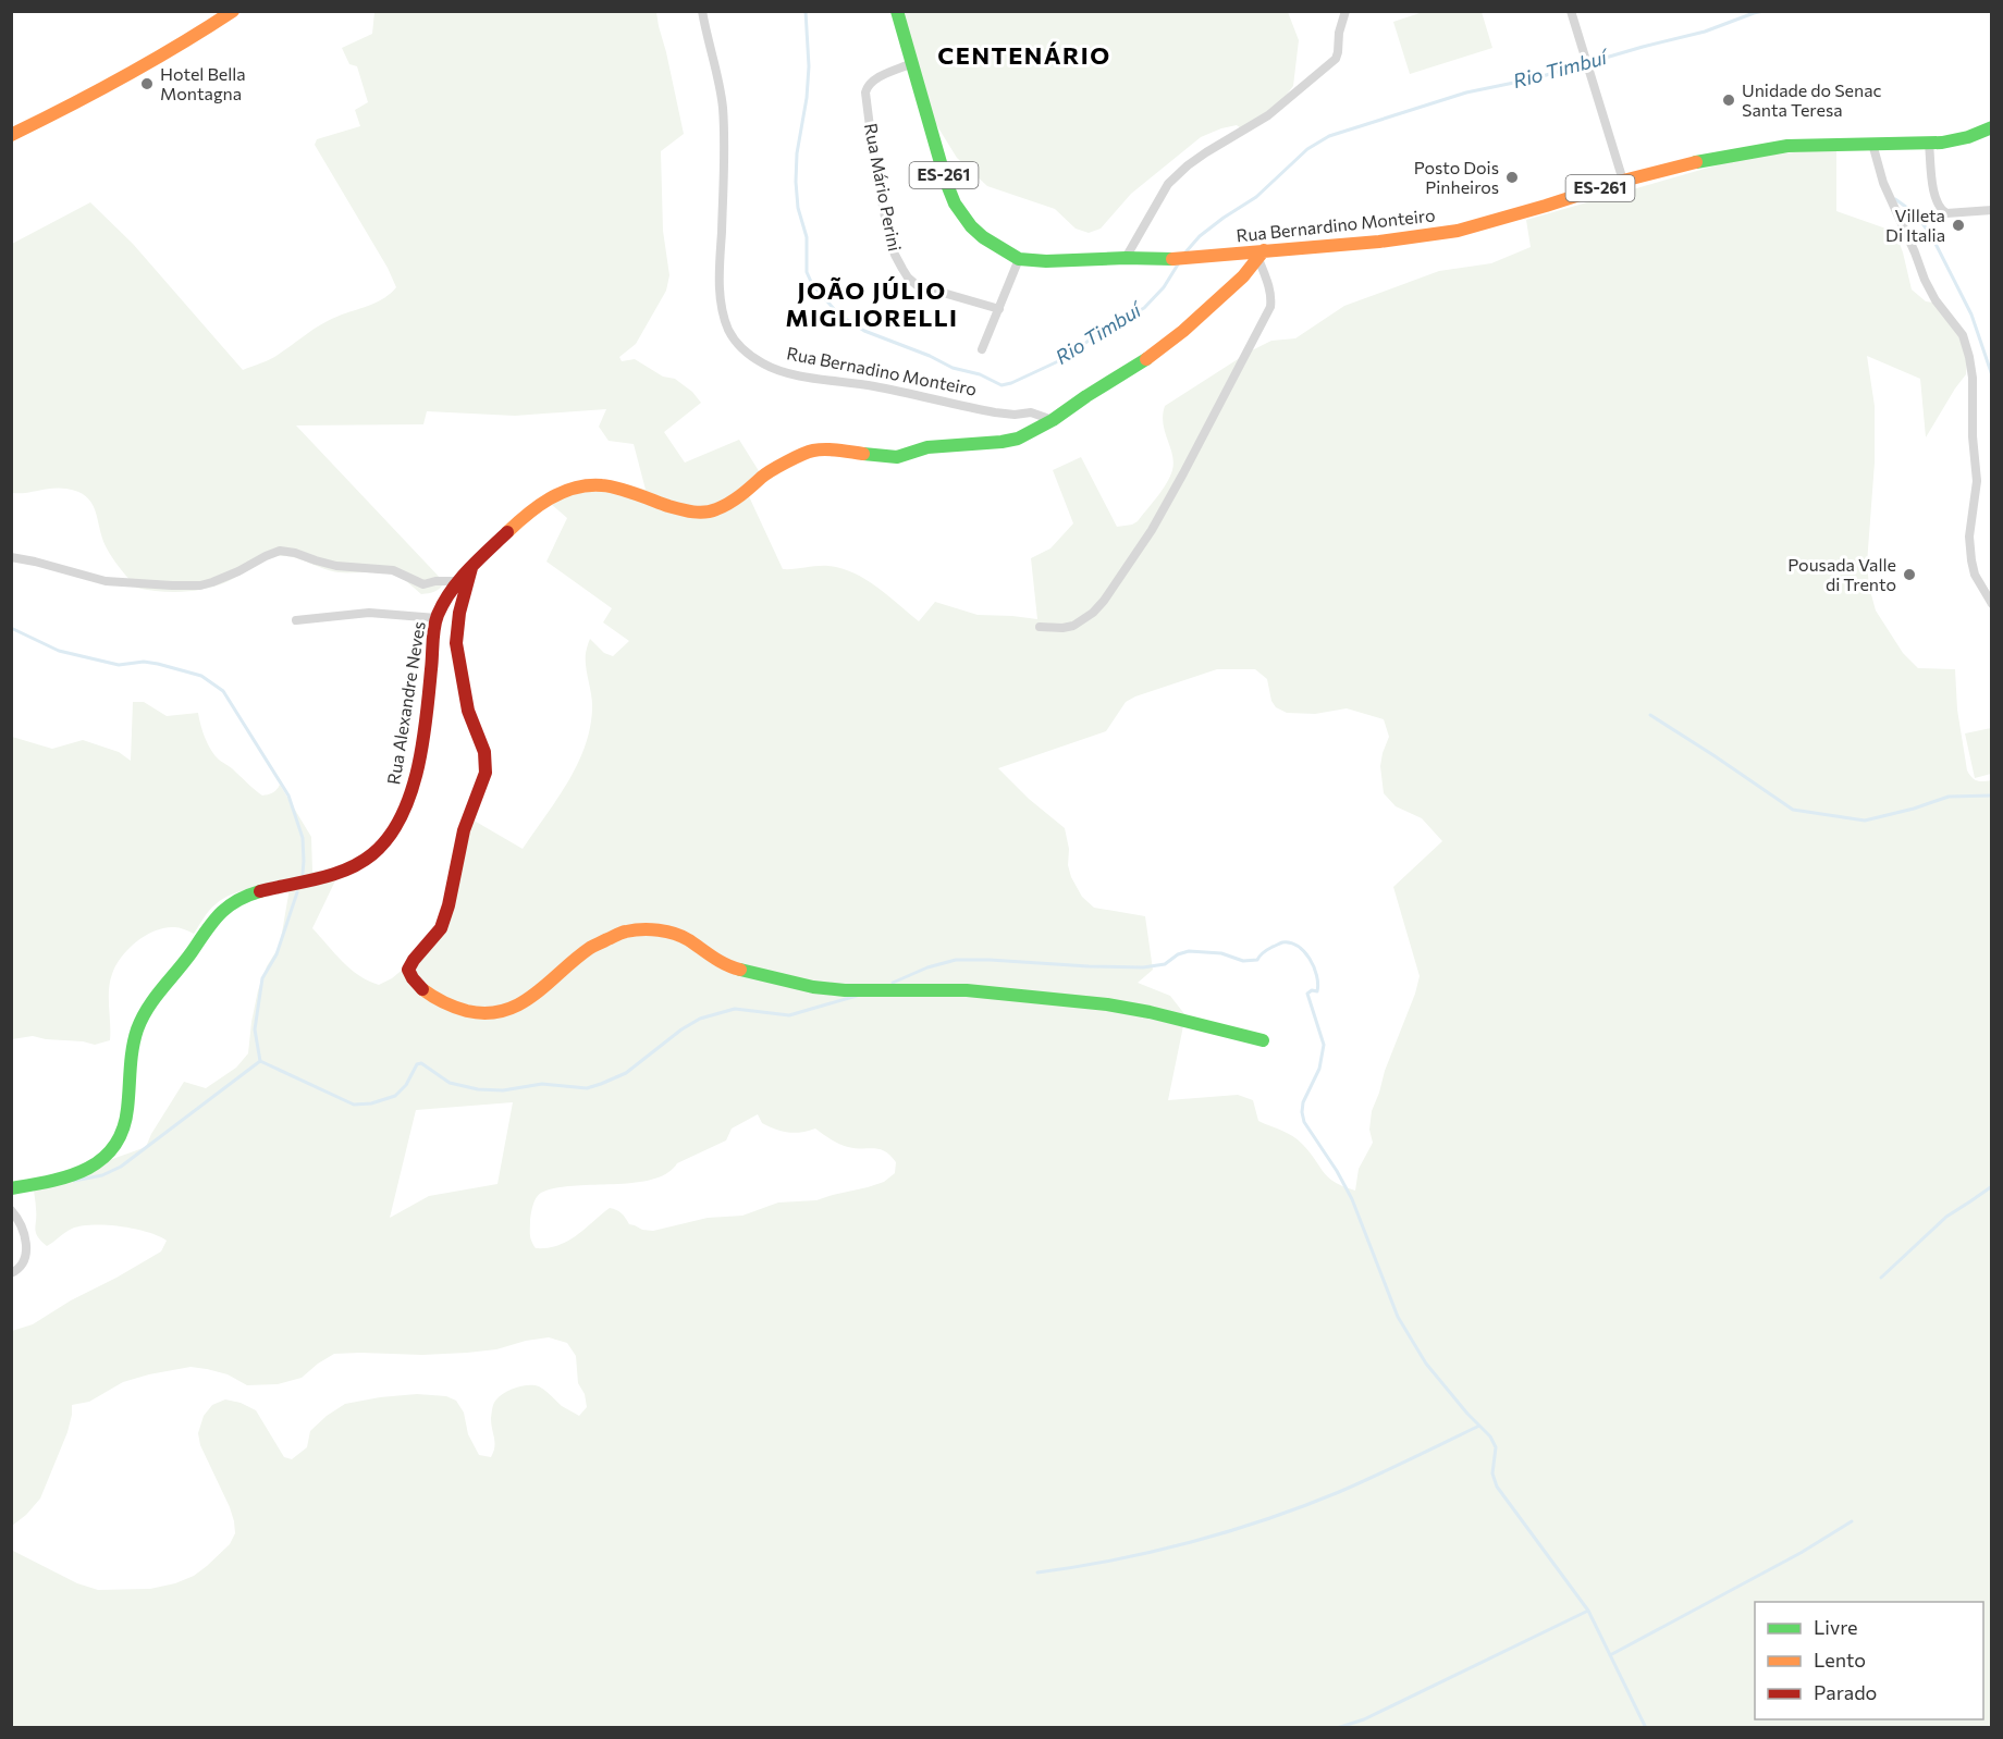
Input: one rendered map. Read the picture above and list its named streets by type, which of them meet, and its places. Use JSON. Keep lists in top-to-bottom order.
{
  "streets": {
    "street": [
      "ES-261",
      "Rua Mário Perini",
      "Rua Bernardino Monteiro",
      "Rua Bernadino Monteiro",
      "Rua Alexandre Neves"
    ]
  },
  "crossings": [
    ["ES-261", "Rua Mário Perini"],
    ["ES-261", "Rua Bernardino Monteiro"],
    ["Rua Mário Perini", "Rua Bernardino Monteiro"],
    ["Rua Bernadino Monteiro", "Rua Alexandre Neves"]
  ],
  "districts": ["CENTENÁRIO", "JOÃO JÚLIO MIGLIORELLI"],
  "water": ["Rio Timbuí"],
  "places": [
    "Hotel Bella Montagna",
    "Unidade do Senac Santa Teresa",
    "Posto Dois Pinheiros",
    "Villeta Di Italia",
    "Pousada Valle di Trento"
  ],
  "legend": ["Livre", "Lento", "Parado"]
}
